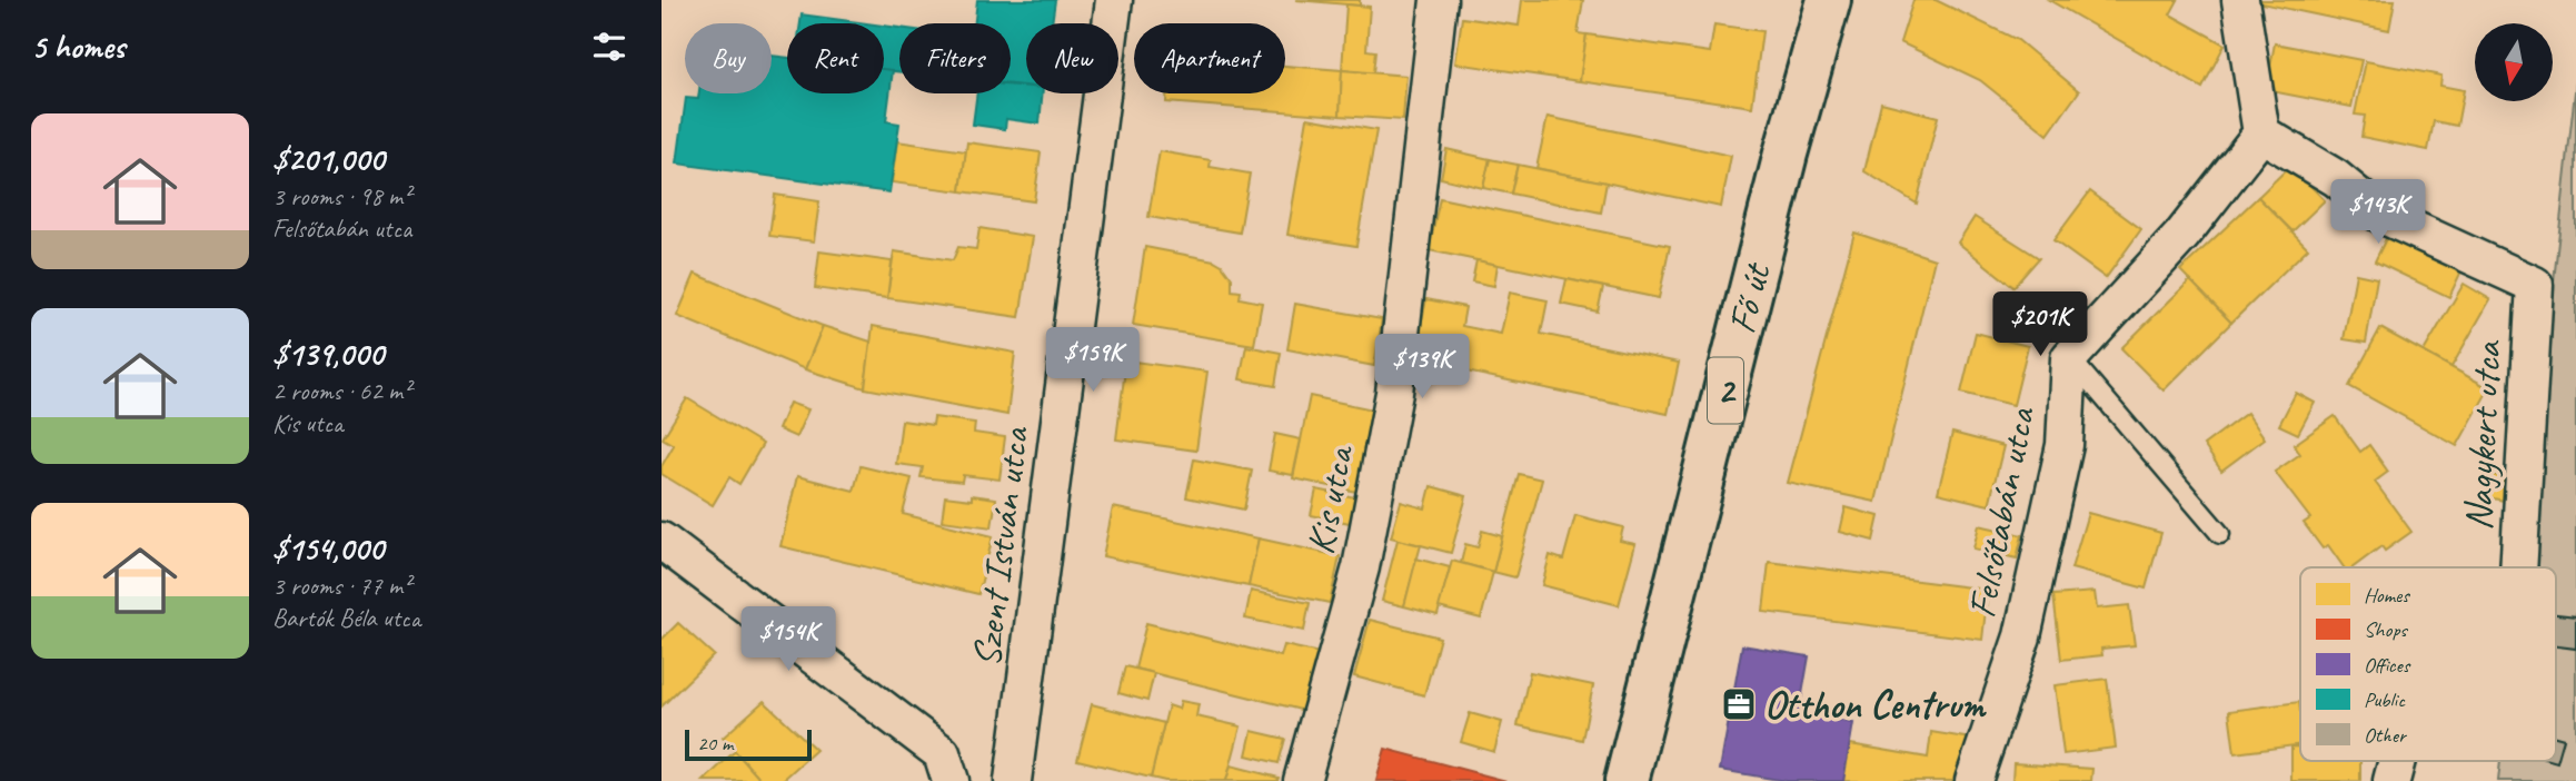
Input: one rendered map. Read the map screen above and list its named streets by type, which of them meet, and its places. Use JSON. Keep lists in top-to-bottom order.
{
  "streets": {
    "main road": ["Fő út", "2"],
    "street": [
      "Nagykert utca",
      "Kis utca",
      "Felsőtabán utca",
      "Szent István utca"
    ]
  },
  "places": {
    "office": ["Otthon Centrum"]
  },
  "legend": [
    "Homes",
    "Shops",
    "Offices",
    "Public",
    "Other"
  ],
  "scale_bar": "20 m",
  "north": "bottom",
  "page": {
    "heading": "5 homes",
    "chip": [
      "Buy",
      "Rent",
      "Filters",
      "New",
      "Apartment"
    ],
    "list": [
      {
        "name": "$201,000",
        "note": "3 rooms · 98 m² · Felsőtabán utca"
      },
      {
        "name": "$139,000",
        "note": "2 rooms · 62 m² · Kis utca"
      },
      {
        "name": "$154,000",
        "note": "3 rooms · 77 m² · Bartók Béla utca"
      }
    ],
    "price": [
      "$143K",
      "$201K",
      "$159K",
      "$139K",
      "$154K"
    ],
    "scale": "20 m"
  }
}
